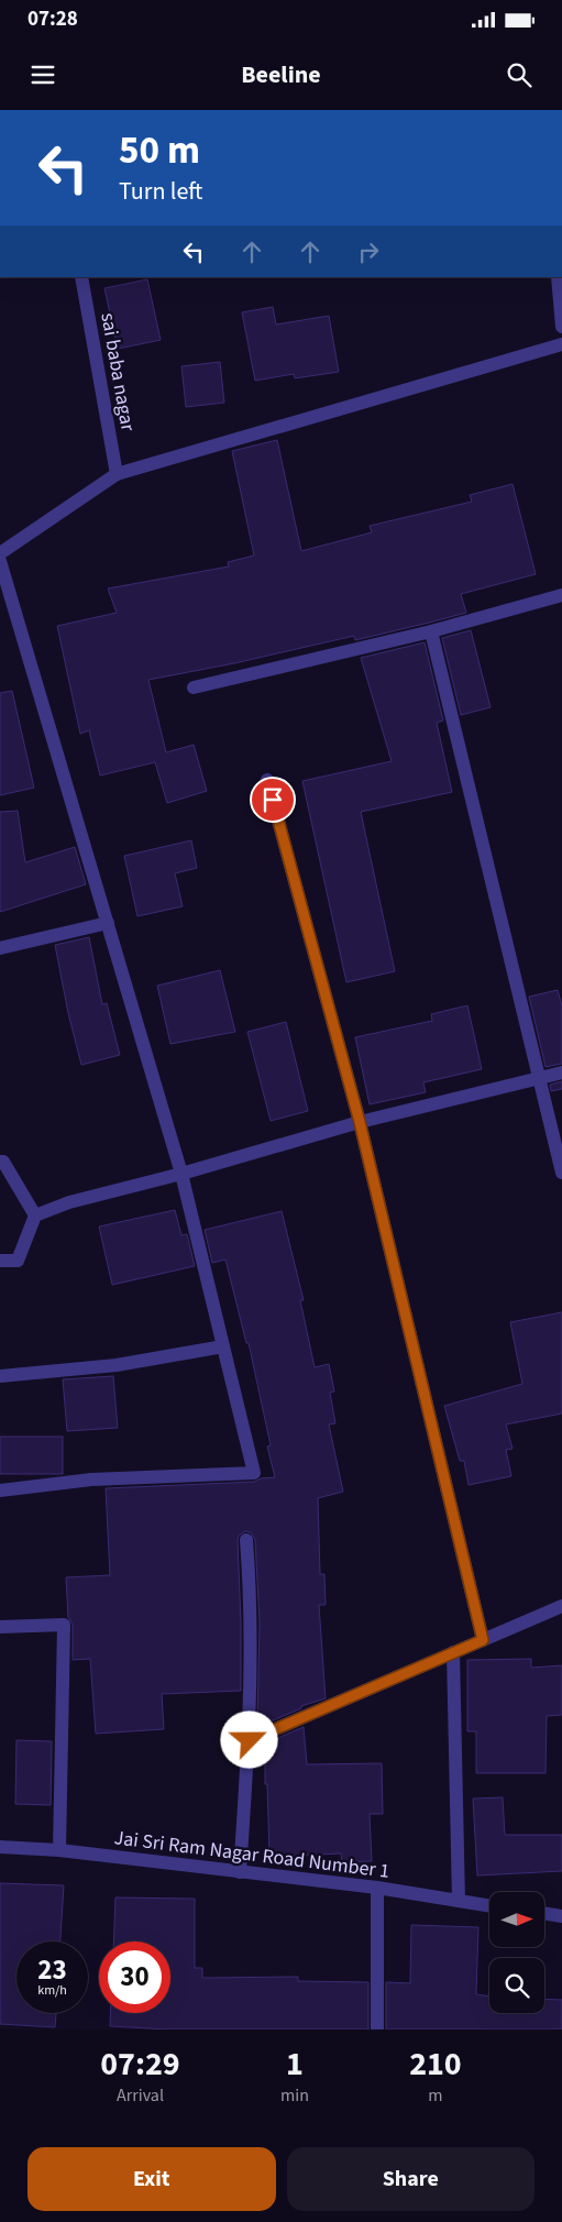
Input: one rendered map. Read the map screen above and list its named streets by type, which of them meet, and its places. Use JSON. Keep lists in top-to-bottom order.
{
  "streets": {
    "street": ["sai baba nagar", "Jai Sri Ram Nagar Road Number 1"]
  },
  "north": "right",
  "page": {
    "status": "07:28",
    "header": "Beeline",
    "turn": ["50 m", "Turn left"],
    "speed": "23 km/h",
    "limit": "30",
    "eta": [
      "07:29",
      "Arrival",
      "1",
      "min",
      "210",
      "m"
    ],
    "buttons": ["Exit", "Share"]
  }
}
